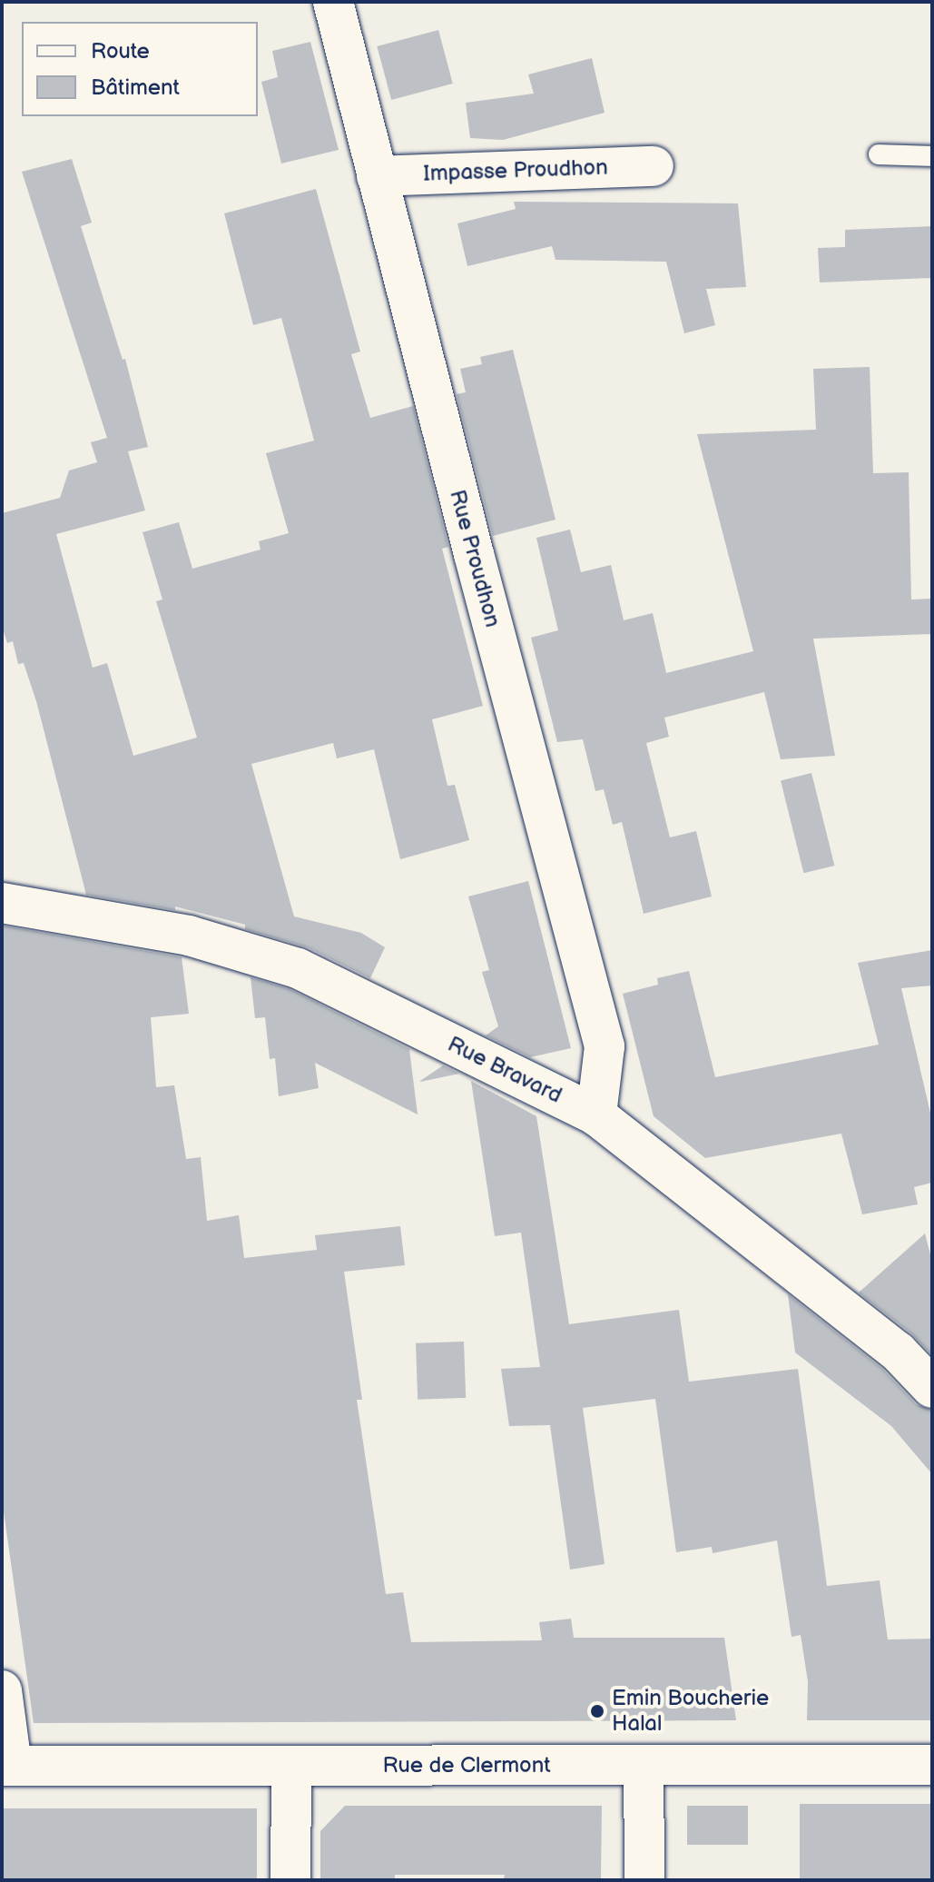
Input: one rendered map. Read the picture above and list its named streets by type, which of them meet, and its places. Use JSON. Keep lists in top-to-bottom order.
{
  "streets": {
    "street": [
      "Impasse Proudhon",
      "Rue Proudhon",
      "Rue Bravard",
      "Rue de Clermont"
    ]
  },
  "crossings": [
    ["Impasse Proudhon", "Rue Proudhon"],
    ["Rue Proudhon", "Rue Bravard"]
  ],
  "places": ["Emin Boucherie Halal"],
  "legend": ["Route", "Bâtiment"]
}
